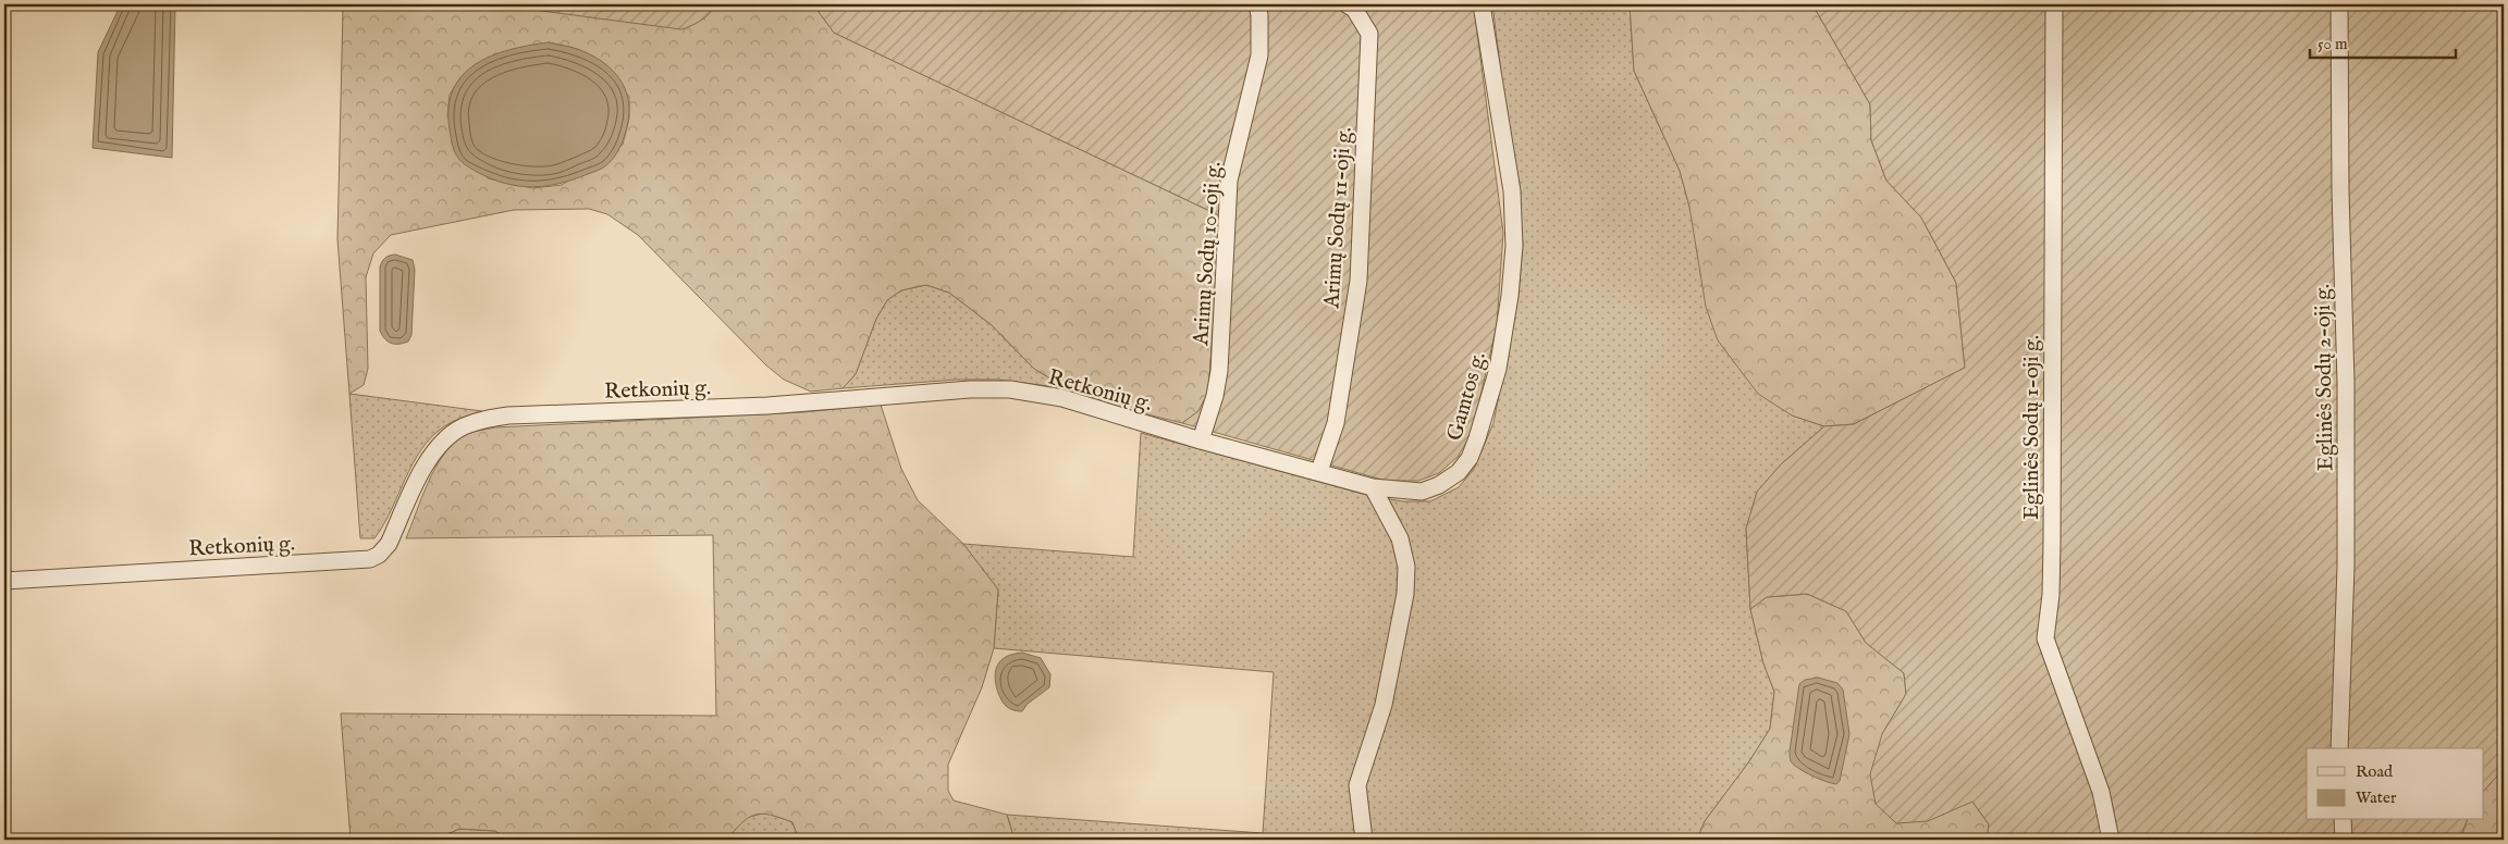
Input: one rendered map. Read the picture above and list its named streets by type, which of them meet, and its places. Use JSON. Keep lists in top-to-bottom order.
{
  "streets": {
    "street": [
      "Arimų Sodų 11-oji g.",
      "Arimų Sodų 10-oji g.",
      "Eglinės Sodų 2-oji g.",
      "Retkonių g.",
      "Gamtos g.",
      "Eglinės Sodų 1-oji g."
    ]
  },
  "crossings": [
    ["Arimų Sodų 11-oji g.", "Retkonių g."],
    ["Arimų Sodų 10-oji g.", "Retkonių g."],
    ["Retkonių g.", "Gamtos g."]
  ],
  "legend": ["Road", "Water"],
  "scale_bar": "50 m"
}
